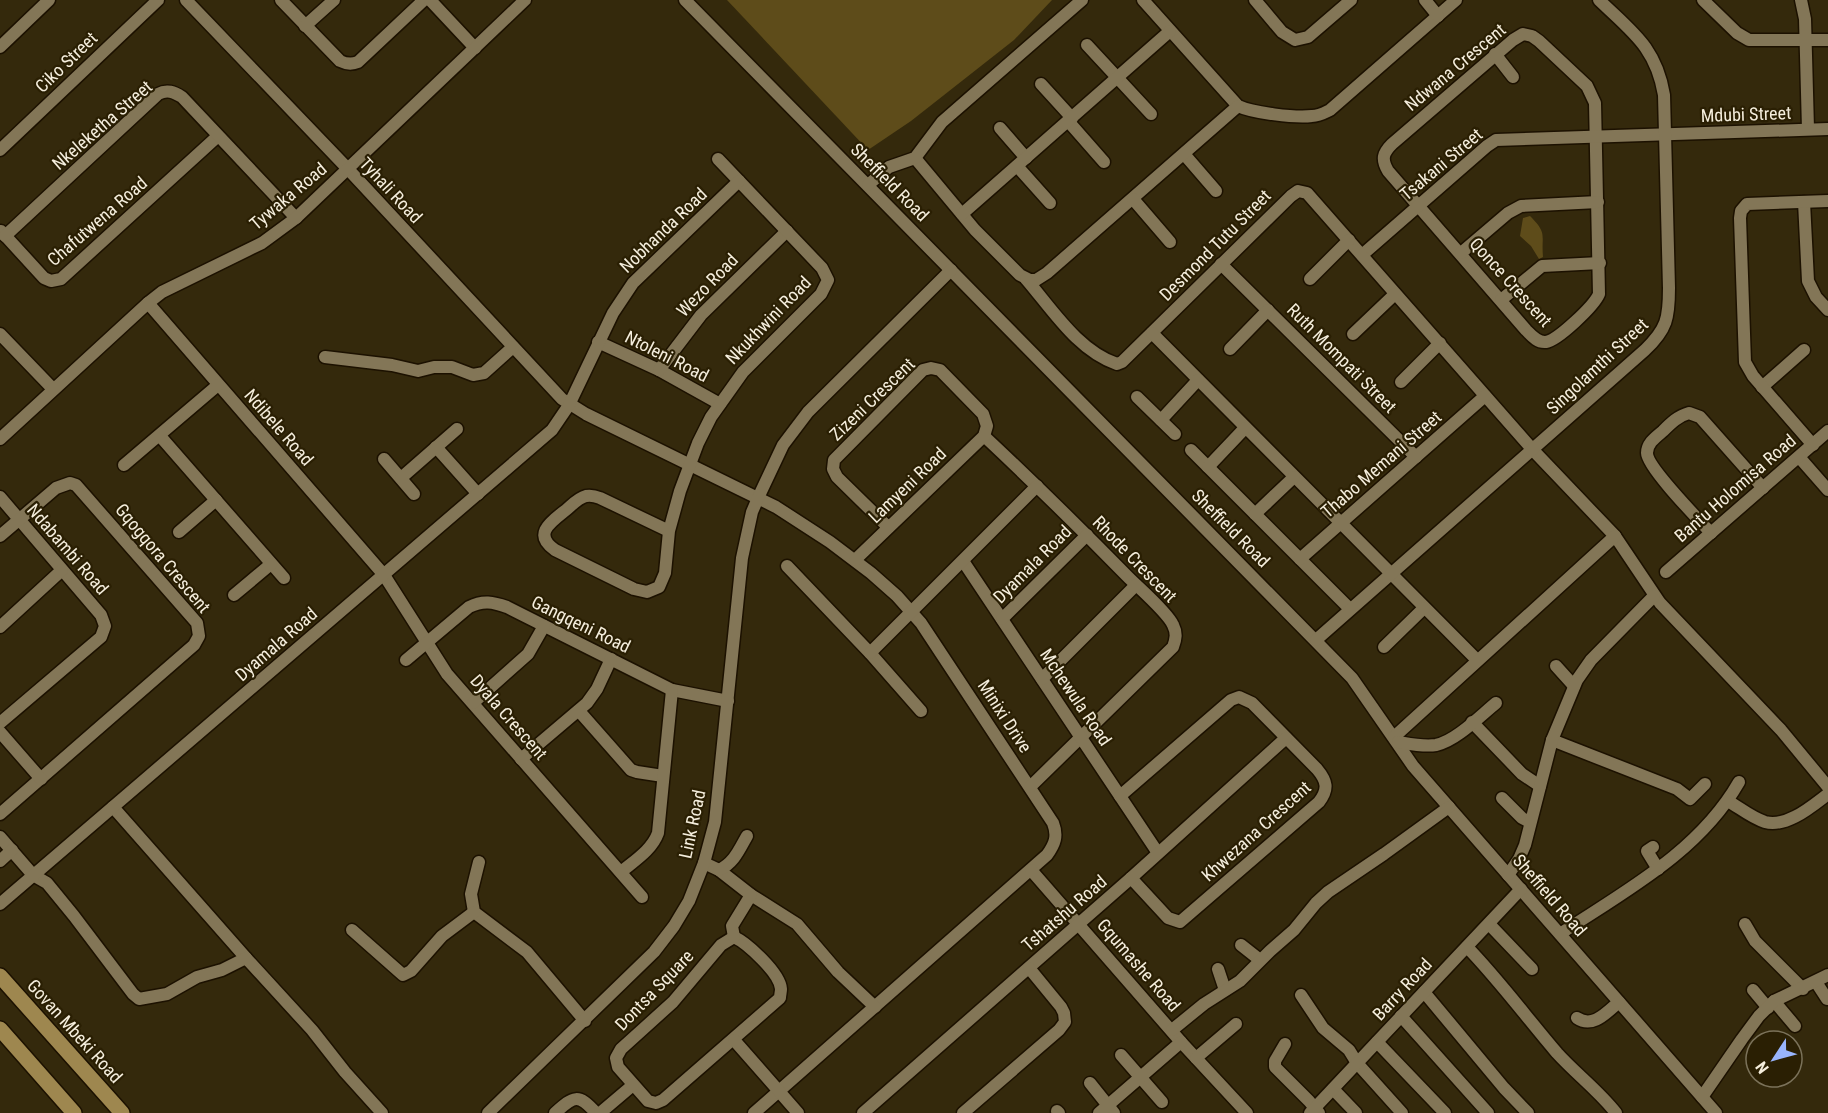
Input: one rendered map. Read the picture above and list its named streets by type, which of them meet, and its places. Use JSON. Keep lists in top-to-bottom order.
{
  "streets": {
    "main road": ["Govan Mbeki Road"],
    "street": [
      "Ciko Street",
      "Ndwana Crescent",
      "Mdubi Street",
      "Nkeleketha Street",
      "Tsakani Street",
      "Sheffield Road",
      "Tyhali Road",
      "Tywaka Road",
      "Chafutwena Road",
      "Nobhanda Road",
      "Desmond Tutu Street",
      "Qonce Crescent",
      "Wezo Road",
      "Nkukhwini Road",
      "Ntoleni Road",
      "Ruth Mompati Street",
      "Singolamthi Street",
      "Zizeni Crescent",
      "Ndibele Road",
      "Thabo Memani Street",
      "Lamyeni Road",
      "Bantu Holomisa Road",
      "Ndabambi Road",
      "Gqogqora Crescent",
      "Rhode Crescent",
      "Dyamala Road",
      "Gangqeni Road",
      "Mchewula Road",
      "Minixi Drive",
      "Dyala Crescent",
      "Link Road",
      "Khwezana Crescent",
      "Tshatshu Road",
      "Gqumashe Road",
      "Barry Road",
      "Dontsa Square"
    ]
  },
  "crossings": [
    ["Ndwana Crescent", "Tsakani Street"],
    ["Ndwana Crescent", "Qonce Crescent"],
    ["Mdubi Street", "Tsakani Street"],
    ["Mdubi Street", "Singolamthi Street"],
    ["Nkeleketha Street", "Tywaka Road"],
    ["Nkeleketha Street", "Chafutwena Road"],
    ["Tsakani Street", "Qonce Crescent"],
    ["Tsakani Street", "Singolamthi Street"],
    ["Sheffield Road", "Singolamthi Street"],
    ["Sheffield Road", "Link Road"],
    ["Sheffield Road", "Barry Road"],
    ["Tyhali Road", "Tywaka Road"],
    ["Tyhali Road", "Nobhanda Road"],
    ["Tyhali Road", "Dyamala Road"],
    ["Tyhali Road", "Minixi Drive"],
    ["Tywaka Road", "Ndibele Road"],
    ["Nobhanda Road", "Nkukhwini Road"],
    ["Nobhanda Road", "Ntoleni Road"],
    ["Nobhanda Road", "Dyamala Road"],
    ["Nobhanda Road", "Minixi Drive"],
    ["Desmond Tutu Street", "Ruth Mompati Street"],
    ["Wezo Road", "Nkukhwini Road"],
    ["Wezo Road", "Ntoleni Road"],
    ["Nkukhwini Road", "Ntoleni Road"],
    ["Nkukhwini Road", "Minixi Drive"],
    ["Ruth Mompati Street", "Thabo Memani Street"],
    ["Zizeni Crescent", "Lamyeni Road"],
    ["Zizeni Crescent", "Rhode Crescent"],
    ["Ndibele Road", "Dyamala Road"],
    ["Ndibele Road", "Dyala Crescent"],
    ["Lamyeni Road", "Rhode Crescent"],
    ["Lamyeni Road", "Minixi Drive"],
    ["Ndabambi Road", "Gqogqora Crescent"],
    ["Rhode Crescent", "Dyamala Road"],
    ["Rhode Crescent", "Mchewula Road"],
    ["Rhode Crescent", "Minixi Drive"],
    ["Dyamala Road", "Mchewula Road"],
    ["Dyamala Road", "Minixi Drive"],
    ["Dyamala Road", "Dyala Crescent"],
    ["Gangqeni Road", "Dyala Crescent"],
    ["Gangqeni Road", "Link Road"],
    ["Mchewula Road", "Khwezana Crescent"],
    ["Mchewula Road", "Tshatshu Road"],
    ["Minixi Drive", "Link Road"],
    ["Minixi Drive", "Gqumashe Road"],
    ["Khwezana Crescent", "Tshatshu Road"],
    ["Tshatshu Road", "Gqumashe Road"]
  ],
  "north": "bottom left"
}
